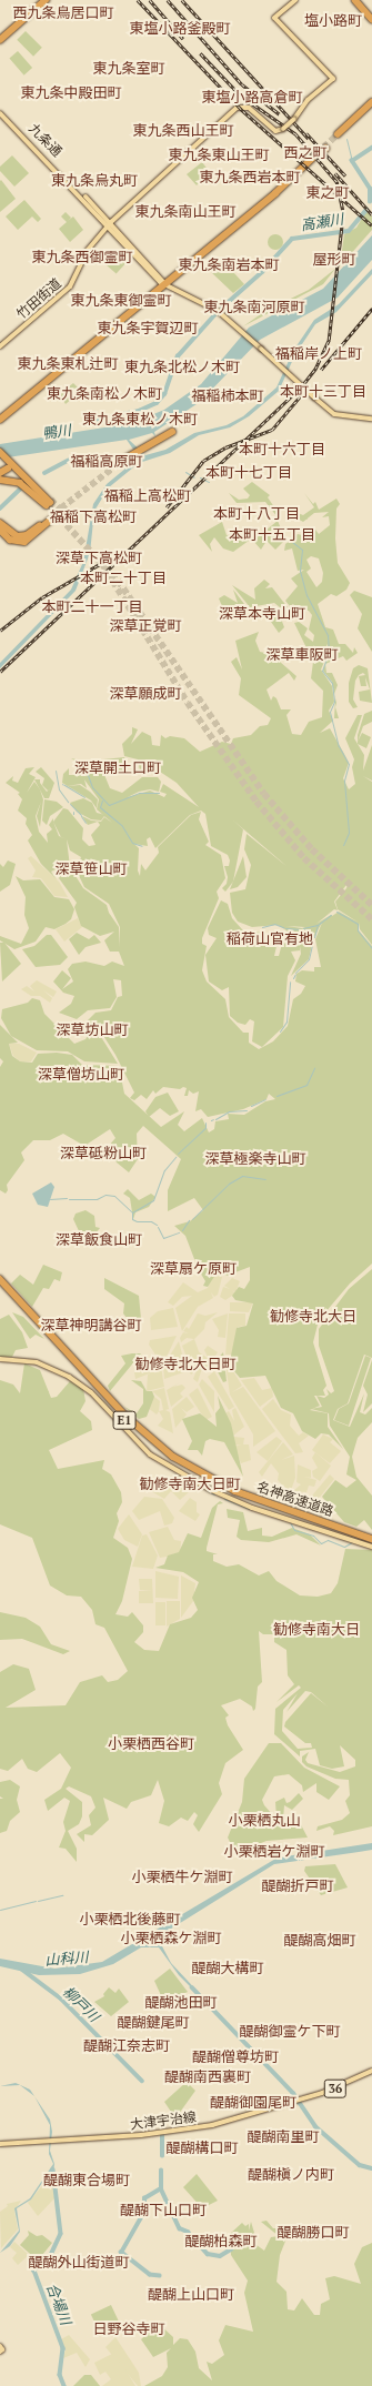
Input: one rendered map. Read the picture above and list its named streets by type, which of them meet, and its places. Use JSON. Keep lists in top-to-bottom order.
{
  "streets": {
    "highway": ["E1", "名神高速道路"],
    "main road": [
      "九条通",
      "竹田街道",
      "36",
      "大津宇治線"
    ]
  },
  "crossings": [
    ["九条通", "竹田街道"]
  ],
  "districts": [
    "西九条鳥居口町",
    "塩小路町",
    "東塩小路釜殿町",
    "東九条室町",
    "東九条中殿田町",
    "東塩小路高倉町",
    "東九条西山王町",
    "西之町",
    "東九条東山王町",
    "東九条西岩本町",
    "東九条烏丸町",
    "東之町",
    "東九条南山王町",
    "東九条西御霊町",
    "屋形町",
    "東九条南岩本町",
    "東九条東御霊町",
    "東九条南河原町",
    "東九条宇賀辺町",
    "福稲岸ノ上町",
    "東九条東札辻町",
    "東九条北松ノ木町",
    "本町十三丁目",
    "東九条南松ノ木町",
    "福稲柿本町",
    "東九条東松ノ木町",
    "本町十六丁目",
    "福稲高原町",
    "本町十七丁目",
    "福稲上高松町",
    "本町十八丁目",
    "福稲下高松町",
    "本町十五丁目",
    "深草下高松町",
    "本町二十丁目",
    "本町二十一丁目",
    "深草本寺山町",
    "深草正覚町",
    "深草車阪町",
    "深草願成町",
    "深草開土口町",
    "深草笹山町",
    "稲荷山官有地",
    "深草坊山町",
    "深草僧坊山町",
    "深草砥粉山町",
    "深草極楽寺山町",
    "深草飯食山町",
    "深草扇ケ原町",
    "勧修寺北大日",
    "深草神明講谷町",
    "勧修寺北大日町",
    "勧修寺南大日町",
    "勧修寺南大日",
    "小栗栖西谷町",
    "小栗栖丸山",
    "小栗栖岩ケ淵町",
    "小栗栖牛ケ淵町",
    "醍醐折戸町",
    "小栗栖北後藤町",
    "小栗栖森ケ淵町",
    "醍醐高畑町",
    "醍醐大構町",
    "醍醐池田町",
    "醍醐鍵尾町",
    "醍醐御霊ケ下町",
    "醍醐江奈志町",
    "醍醐僧尊坊町",
    "醍醐南西裏町",
    "醍醐御園尾町",
    "醍醐南里町",
    "醍醐構口町",
    "醍醐槇ノ内町",
    "醍醐東合場町",
    "醍醐下山口町",
    "醍醐勝口町",
    "醍醐柏森町",
    "醍醐外山街道町",
    "醍醐上山口町",
    "日野谷寺町"
  ],
  "water": [
    "高瀬川",
    "鴨川",
    "山科川",
    "柳戸川",
    "合場川"
  ]
}
